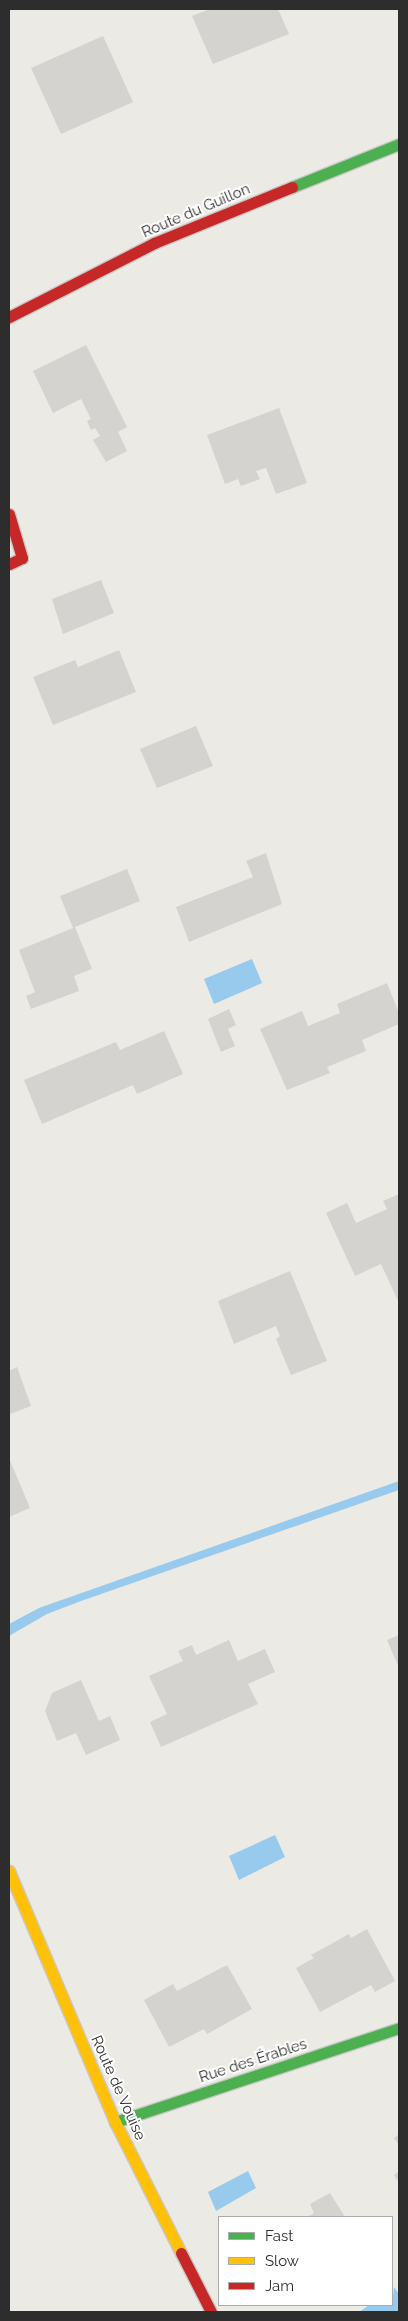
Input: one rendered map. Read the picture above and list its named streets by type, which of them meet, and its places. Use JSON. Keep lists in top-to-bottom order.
{
  "streets": {
    "street": ["Route du Guillon", "Rue des Érables", "Route de Vouise"]
  },
  "crossings": [
    ["Rue des Érables", "Route de Vouise"]
  ],
  "legend": ["Fast", "Slow", "Jam"]
}
